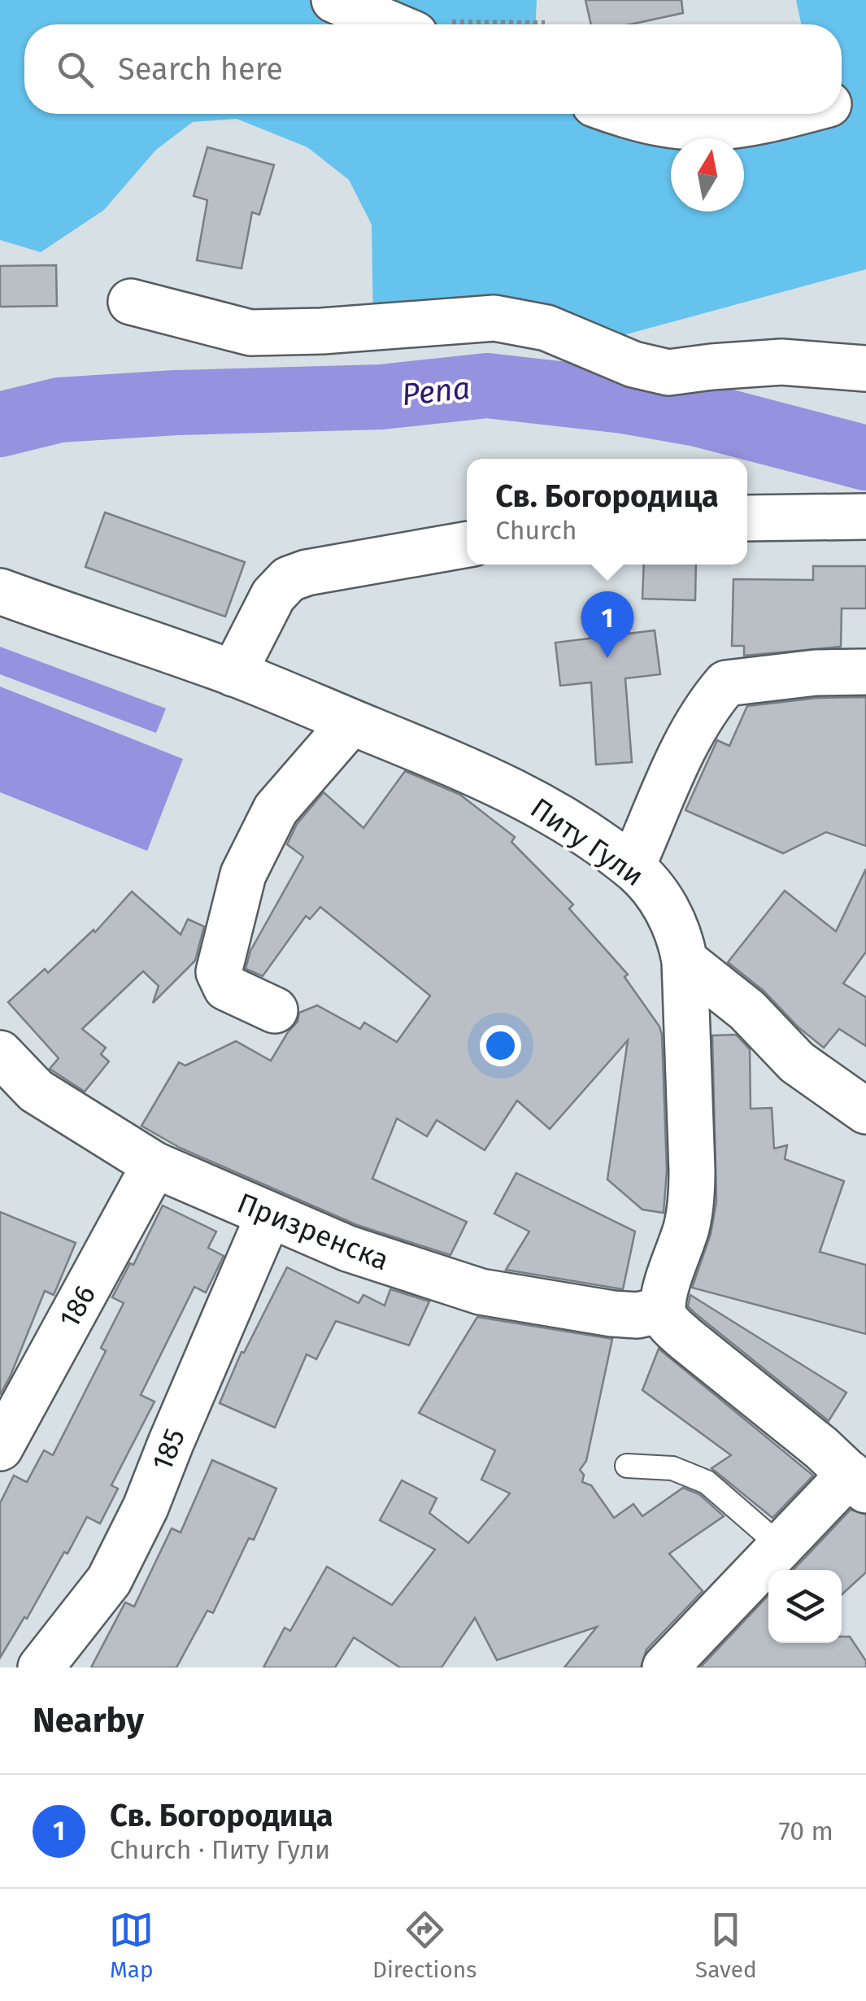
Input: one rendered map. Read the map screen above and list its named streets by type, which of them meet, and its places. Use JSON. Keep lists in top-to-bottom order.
{
  "streets": {
    "street": [
      "Питу Гули",
      "Призренска",
      "186",
      "185"
    ]
  },
  "crossings": [
    ["Питу Гули", "Призренска"],
    ["Призренска", "186"],
    ["Призренска", "185"]
  ],
  "water": ["Pena"],
  "north": "top",
  "page": {
    "search": "Search here",
    "popup": ["Св. Богородица", "Church"],
    "pins": "1",
    "heading": "Nearby",
    "list": [
      {
        "mark": "1",
        "name": "Св. Богородица",
        "note": "Church · Питу Гули",
        "value": "70 m"
      }
    ],
    "nav": ["Map", "Directions", "Saved"]
  }
}
